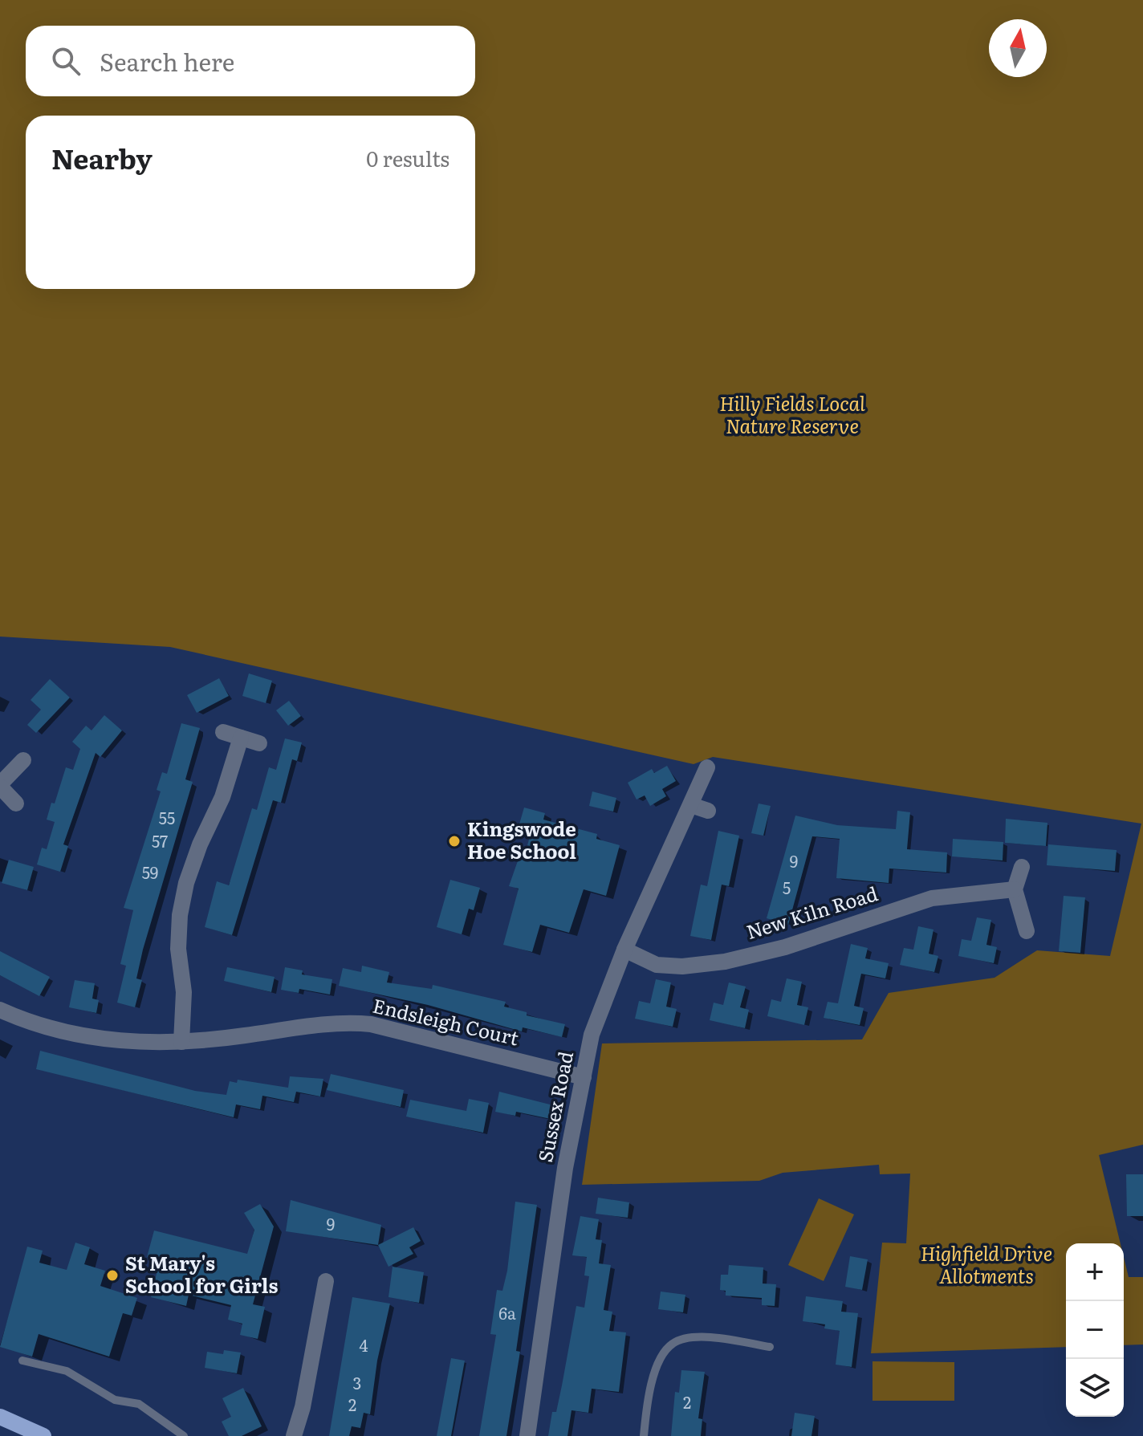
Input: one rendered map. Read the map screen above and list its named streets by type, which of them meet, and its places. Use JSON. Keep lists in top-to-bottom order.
{
  "streets": {
    "street": ["New Kiln Road", "Endsleigh Court", "Sussex Road"]
  },
  "crossings": [
    ["New Kiln Road", "Sussex Road"],
    ["Endsleigh Court", "Sussex Road"]
  ],
  "parks": ["Hilly Fields Local Nature Reserve", "Highfield Drive Allotments"],
  "places": ["Kingswode Hoe School", "St Mary's School for Girls"],
  "house_numbers": [
    "55",
    "57",
    "9",
    "59",
    "5",
    "9",
    "6a",
    "4",
    "3",
    "2",
    "2"
  ],
  "north": "top",
  "page": {
    "search": "Search here",
    "heading": ["Nearby", "0 results"],
    "map_buttons": ["+", "−"]
  }
}
